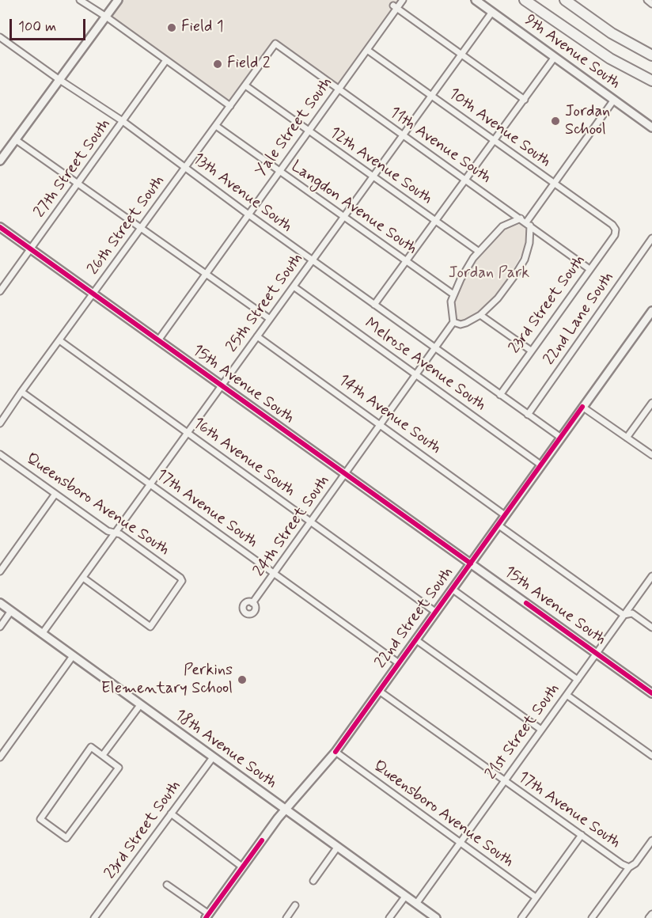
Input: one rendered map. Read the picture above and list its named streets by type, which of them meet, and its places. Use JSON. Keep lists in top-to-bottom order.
{
  "streets": {
    "street": [
      "9th Avenue South",
      "Yale Street South",
      "10th Avenue South",
      "11th Avenue South",
      "12th Avenue South",
      "27th Street South",
      "13th Avenue South",
      "Langdon Avenue South",
      "26th Street South",
      "25th Street South",
      "23rd Street South",
      "22nd Lane South",
      "Melrose Avenue South",
      "15th Avenue South",
      "14th Avenue South",
      "16th Avenue South",
      "Queensboro Avenue South",
      "17th Avenue South",
      "24th Street South",
      "22nd Street South",
      "21st Street South",
      "18th Avenue South"
    ]
  },
  "crossings": [
    ["9th Avenue South", "25th Street South"],
    ["Yale Street South", "10th Avenue South"],
    ["Yale Street South", "11th Avenue South"],
    ["Yale Street South", "12th Avenue South"],
    ["Yale Street South", "13th Avenue South"],
    ["Yale Street South", "Langdon Avenue South"],
    ["Yale Street South", "15th Avenue South"],
    ["10th Avenue South", "25th Street South"],
    ["10th Avenue South", "23rd Street South"],
    ["11th Avenue South", "26th Street South"],
    ["11th Avenue South", "25th Street South"],
    ["11th Avenue South", "23rd Street South"],
    ["12th Avenue South", "26th Street South"],
    ["12th Avenue South", "25th Street South"],
    ["27th Street South", "13th Avenue South"],
    ["27th Street South", "15th Avenue South"],
    ["13th Avenue South", "26th Street South"],
    ["13th Avenue South", "25th Street South"],
    ["13th Avenue South", "23rd Street South"],
    ["13th Avenue South", "22nd Lane South"],
    ["13th Avenue South", "24th Street South"],
    ["13th Avenue South", "22nd Street South"],
    ["Langdon Avenue South", "26th Street South"],
    ["Langdon Avenue South", "25th Street South"],
    ["26th Street South", "15th Avenue South"],
    ["26th Street South", "16th Avenue South"],
    ["26th Street South", "17th Avenue South"],
    ["25th Street South", "Melrose Avenue South"],
    ["25th Street South", "15th Avenue South"],
    ["25th Street South", "14th Avenue South"],
    ["25th Street South", "16th Avenue South"],
    ["25th Street South", "Queensboro Avenue South"],
    ["25th Street South", "17th Avenue South"],
    ["25th Street South", "18th Avenue South"],
    ["23rd Street South", "18th Avenue South"],
    ["Melrose Avenue South", "24th Street South"],
    ["Melrose Avenue South", "22nd Street South"],
    ["15th Avenue South", "24th Street South"],
    ["15th Avenue South", "22nd Street South"],
    ["15th Avenue South", "21st Street South"],
    ["14th Avenue South", "24th Street South"],
    ["14th Avenue South", "22nd Street South"],
    ["16th Avenue South", "24th Street South"],
    ["16th Avenue South", "22nd Street South"],
    ["Queensboro Avenue South", "22nd Street South"],
    ["Queensboro Avenue South", "21st Street South"],
    ["17th Avenue South", "24th Street South"],
    ["17th Avenue South", "22nd Street South"],
    ["17th Avenue South", "21st Street South"],
    ["22nd Street South", "18th Avenue South"],
    ["21st Street South", "18th Avenue South"]
  ],
  "parks": ["Jordan Park"],
  "places": [
    "Field 1",
    "Field 2",
    "Jordan School",
    "Perkins Elementary School"
  ],
  "scale_bar": "100 m"
}
